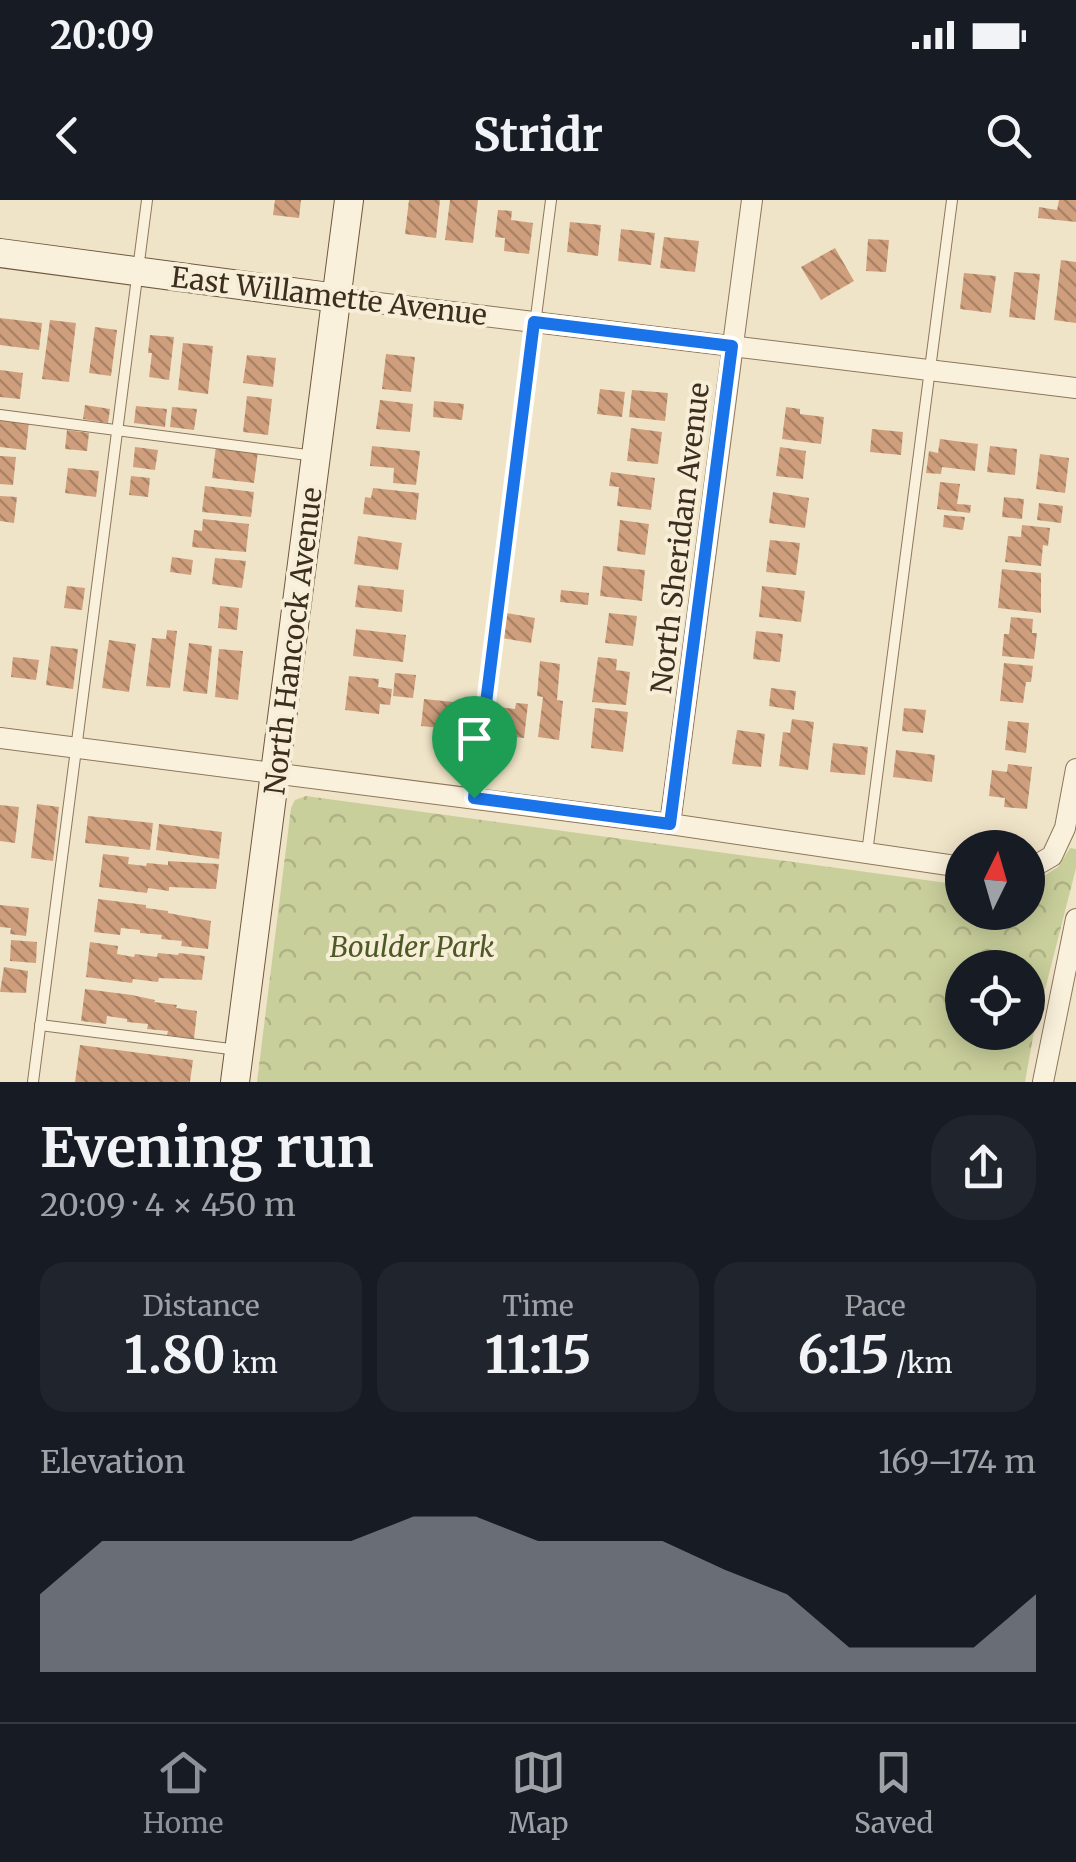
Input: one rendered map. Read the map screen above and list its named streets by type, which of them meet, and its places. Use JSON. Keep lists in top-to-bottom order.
{
  "streets": {
    "main road": ["East Willamette Avenue", "North Hancock Avenue"],
    "street": ["North Sheridan Avenue"]
  },
  "crossings": [
    ["East Willamette Avenue", "North Sheridan Avenue"],
    ["East Willamette Avenue", "North Hancock Avenue"]
  ],
  "parks": ["Boulder Park"],
  "north": "top",
  "page": {
    "status": "20:09",
    "header": "Stridr",
    "heading": ["Evening run", "20:09 · 4 × 450 m"],
    "stats": [
      ["Distance", "1.80 km"],
      ["Time", "11:15"],
      ["Pace", "6:15 /km"]
    ],
    "chart": ["Elevation", "169–174 m"],
    "tabs": ["Home", "Map", "Saved"]
  }
}
